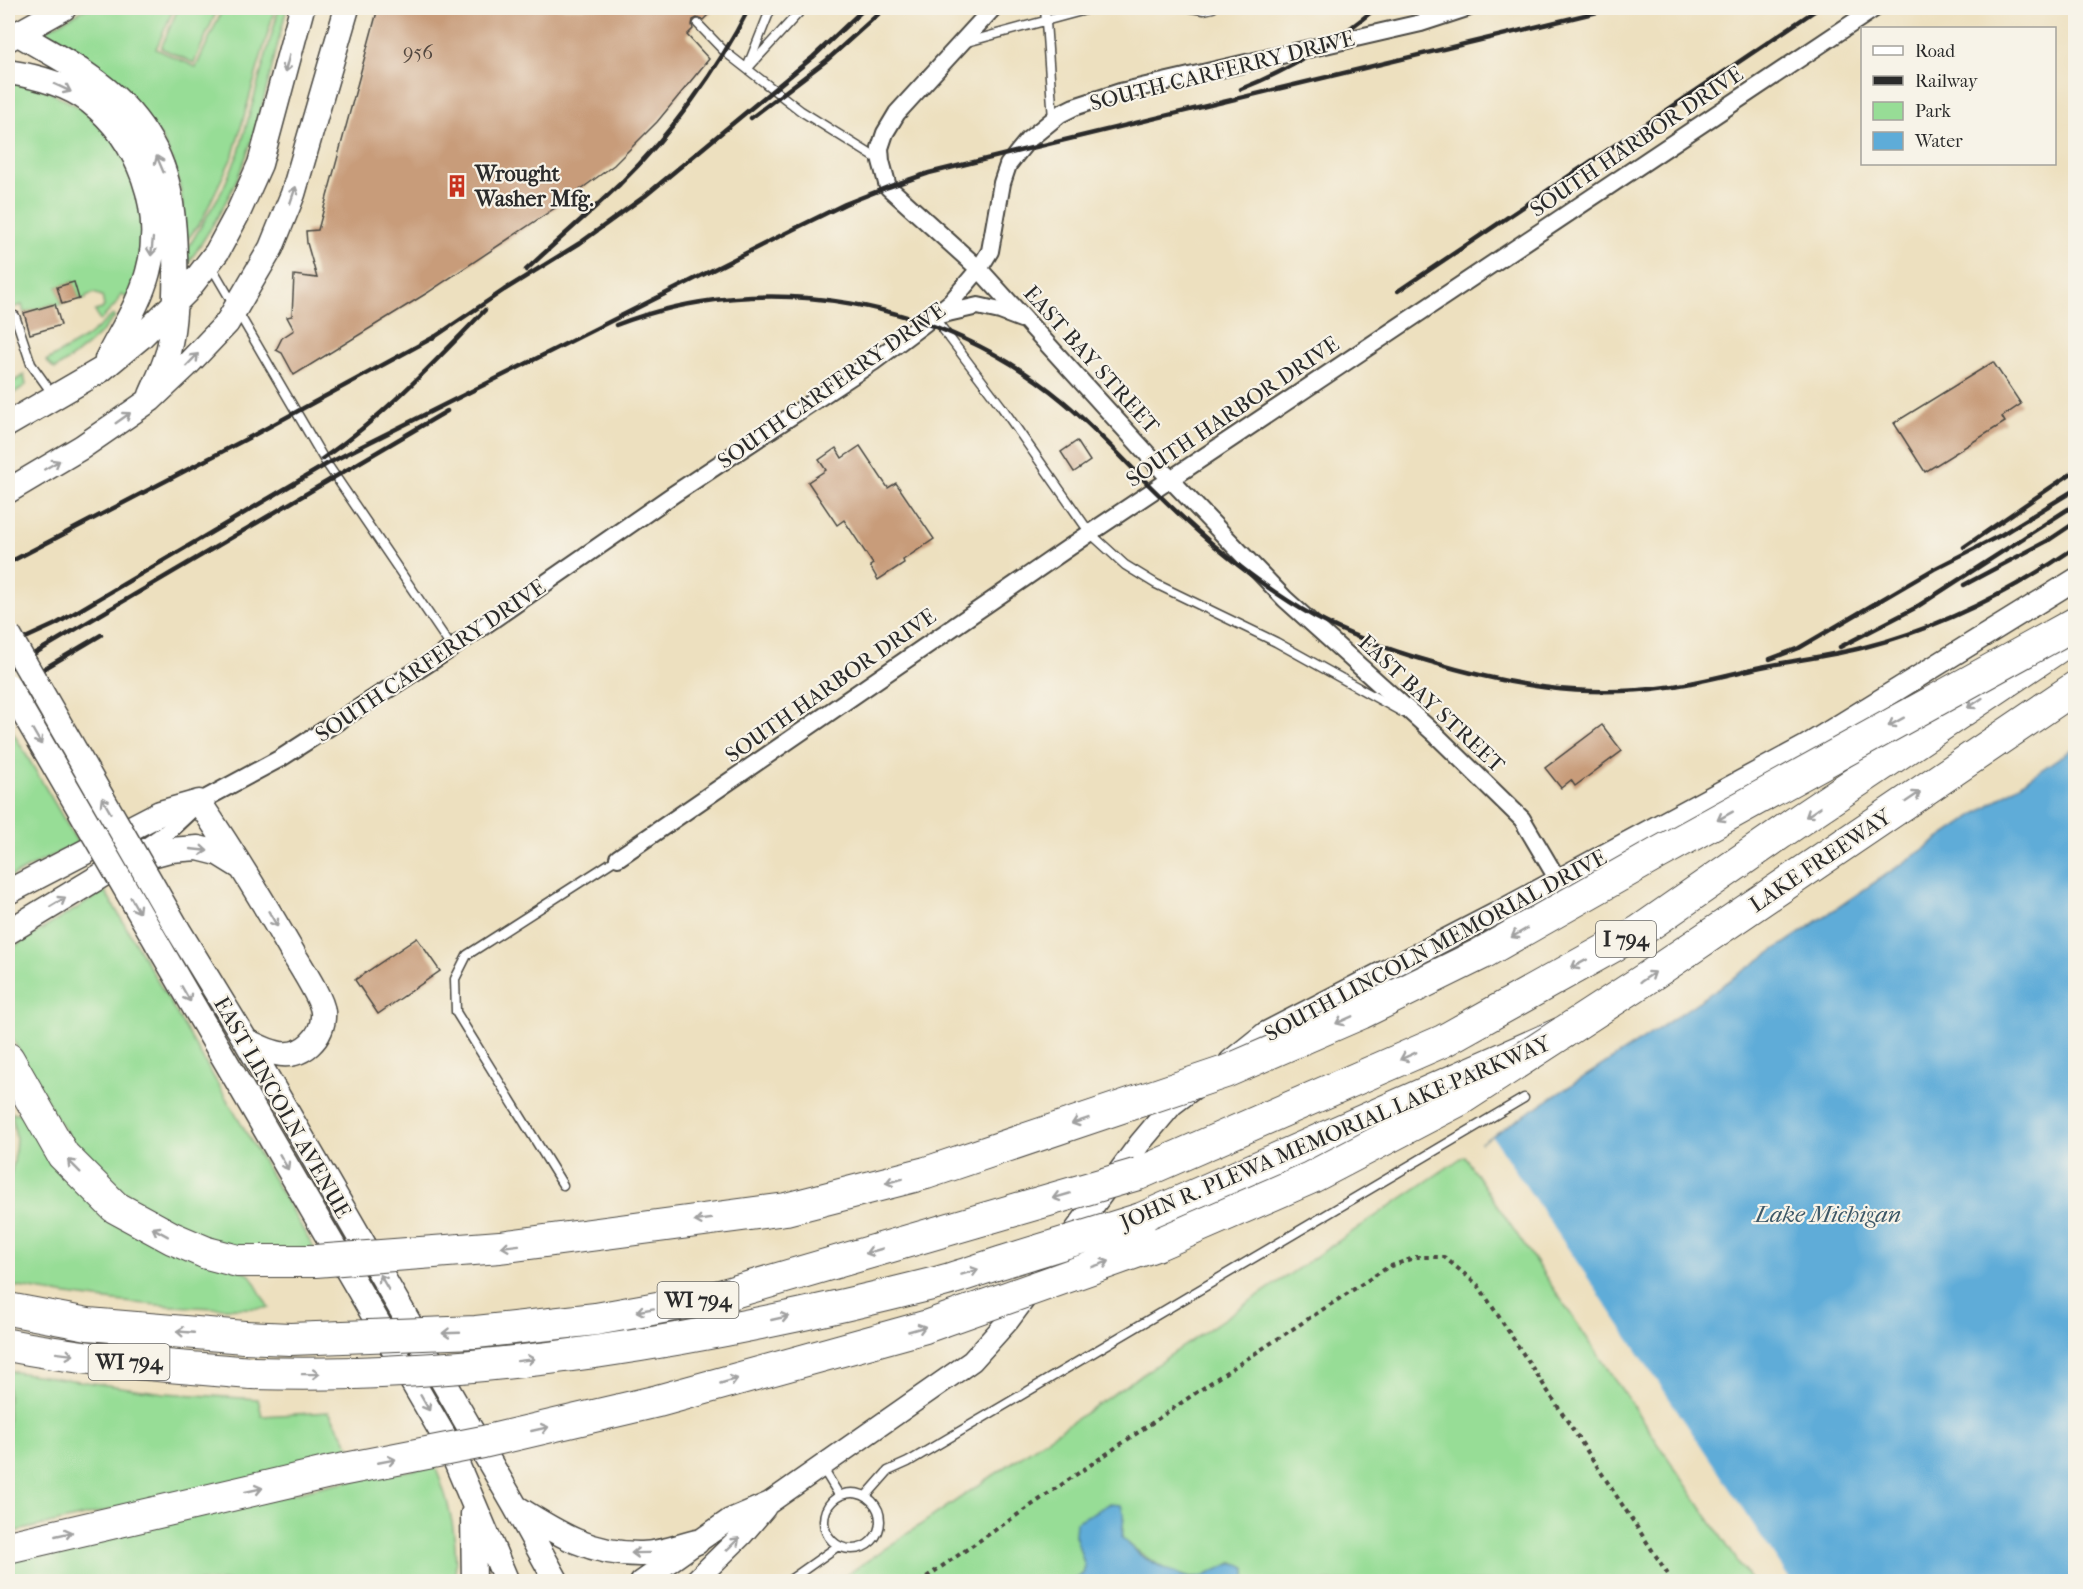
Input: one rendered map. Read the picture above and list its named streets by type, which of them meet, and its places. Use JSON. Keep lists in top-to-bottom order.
{
  "streets": {
    "highway": [
      "LAKE FREEWAY",
      "I 794",
      "JOHN R. PLEWA MEMORIAL LAKE PARKWAY",
      "WI 794"
    ],
    "main road": ["SOUTH CARFERRY DRIVE", "EAST LINCOLN AVENUE"],
    "street": ["SOUTH HARBOR DRIVE", "EAST BAY STREET", "SOUTH LINCOLN MEMORIAL DRIVE"]
  },
  "crossings": [
    ["SOUTH CARFERRY DRIVE", "EAST BAY STREET"],
    ["SOUTH HARBOR DRIVE", "EAST BAY STREET"],
    ["EAST BAY STREET", "SOUTH LINCOLN MEMORIAL DRIVE"],
    ["LAKE FREEWAY", "JOHN R. PLEWA MEMORIAL LAKE PARKWAY"]
  ],
  "one_way": ["LAKE FREEWAY"],
  "water": ["Lake Michigan"],
  "places": {
    "building": ["Wrought Washer Mfg."]
  },
  "house_numbers": ["956"],
  "legend": [
    "Road",
    "Railway",
    "Park",
    "Water"
  ]
}
